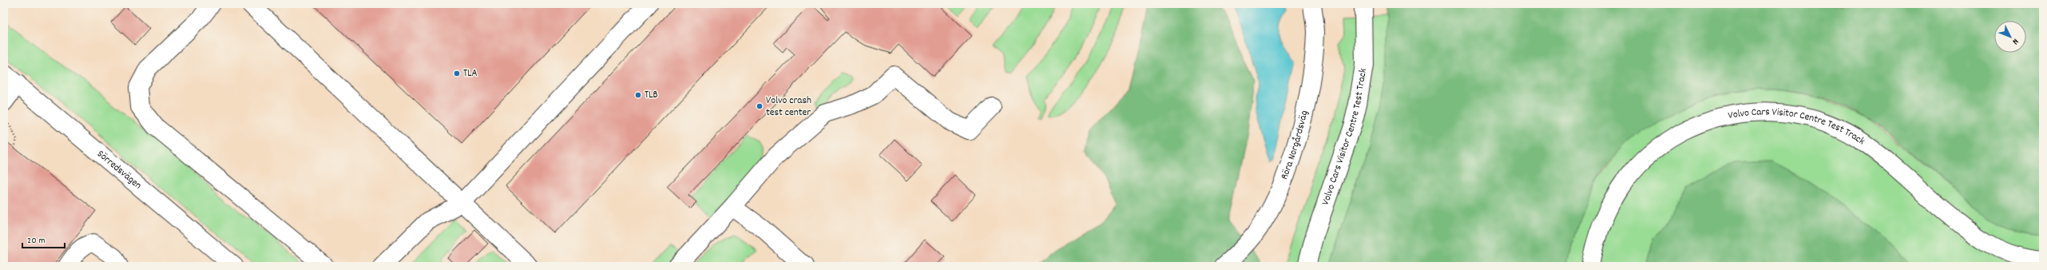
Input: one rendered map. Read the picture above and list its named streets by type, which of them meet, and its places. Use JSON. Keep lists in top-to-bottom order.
{
  "streets": {
    "street": ["Volvo Cars Visitor Centre Test Track", "Röra Norgårdsväg", "Sörredsvägen"]
  },
  "places": ["TLA", "TLB", "Volvo crash test center"],
  "scale_bar": "20 m",
  "north": "bottom right"
}
